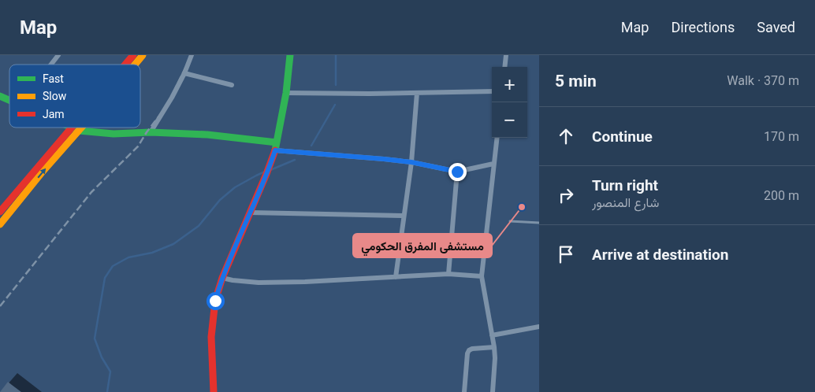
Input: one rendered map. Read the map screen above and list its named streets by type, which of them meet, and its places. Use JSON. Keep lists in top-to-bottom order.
{
  "places": ["مستشفى المفرق الحكومي"],
  "legend": ["Fast", "Slow", "Jam"],
  "page": {
    "header": "Map",
    "nav": ["Map", "Directions", "Saved"],
    "heading": ["5 min", "Walk · 370 m"],
    "map_buttons": ["+", "−"],
    "list": [
      ["Continue", "170 m"],
      ["Turn right", "شارع المنصور", "200 m"],
      "Arrive at destination"
    ]
  }
}
